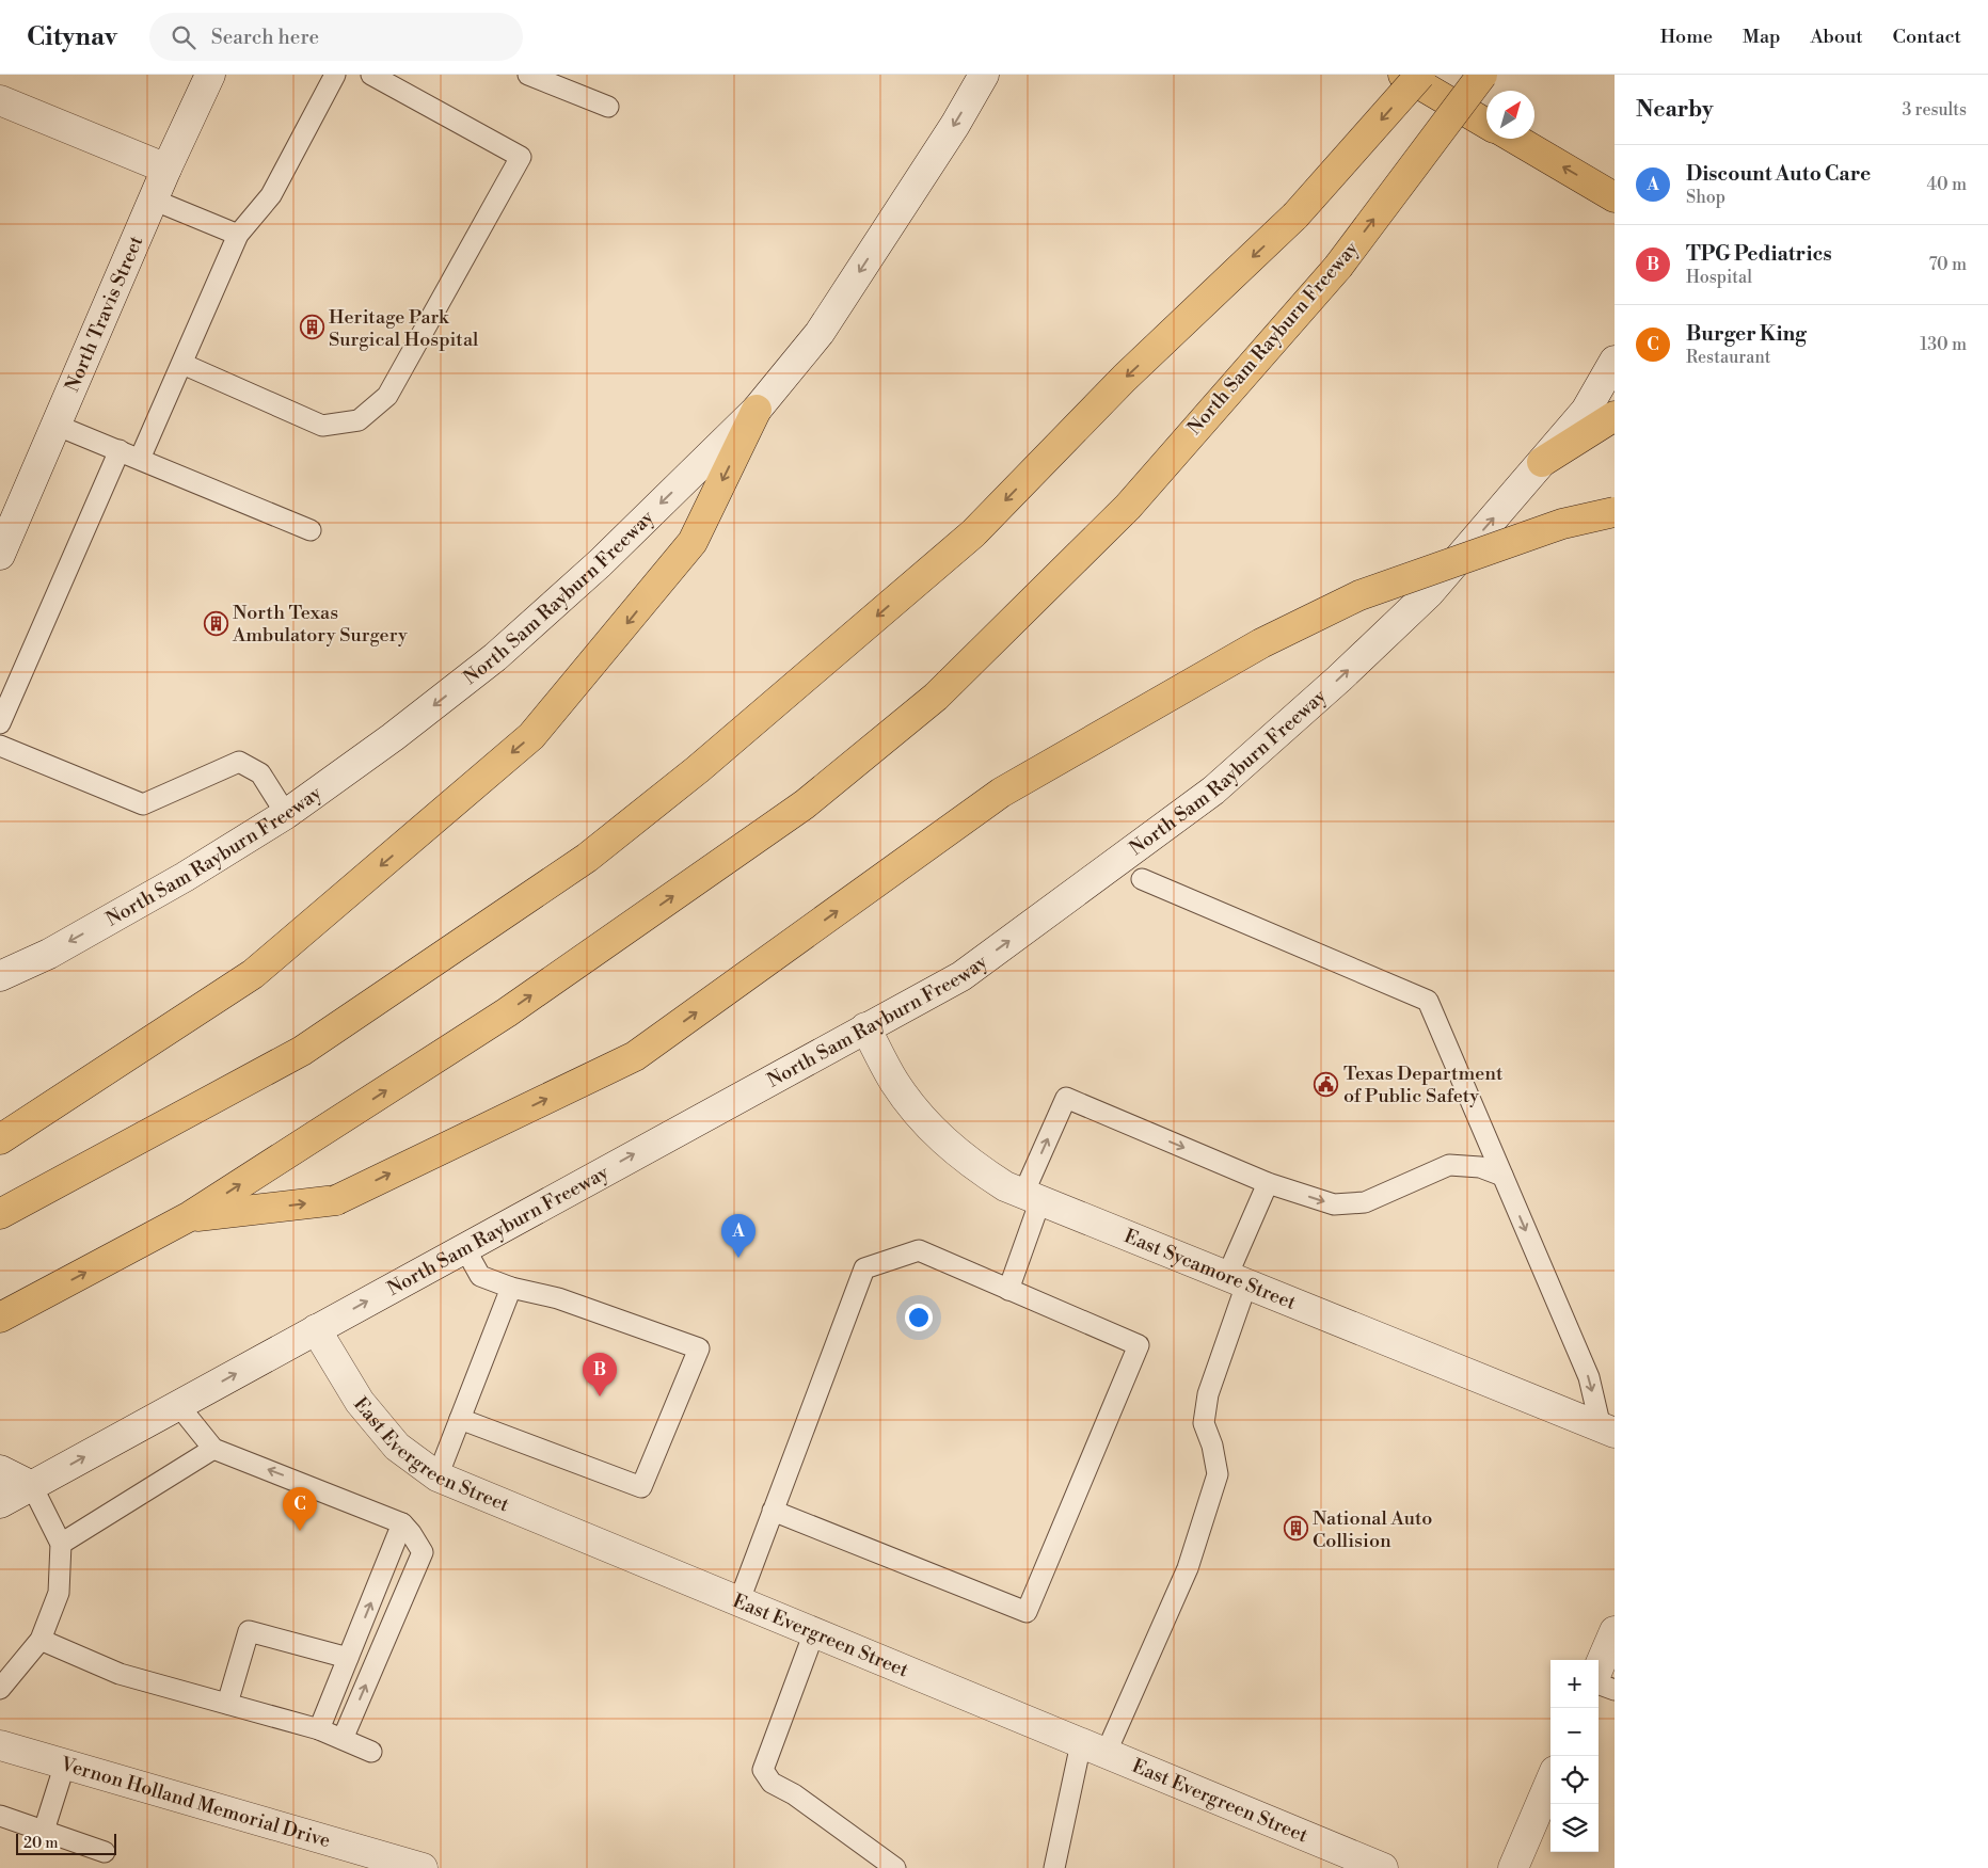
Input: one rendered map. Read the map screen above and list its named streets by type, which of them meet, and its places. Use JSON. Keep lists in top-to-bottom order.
{
  "streets": {
    "main road": [
      "North Travis Street",
      "North Sam Rayburn Freeway",
      "East Sycamore Street",
      "East Evergreen Street",
      "Vernon Holland Memorial Drive"
    ]
  },
  "crossings": [
    ["North Sam Rayburn Freeway", "East Sycamore Street"],
    ["North Sam Rayburn Freeway", "East Evergreen Street"]
  ],
  "places": {
    "building": ["Heritage Park Surgical Hospital", "North Texas Ambulatory Surgery", "National Auto Collision"],
    "public building": ["Texas Department of Public Safety"]
  },
  "scale_bar": "20 m",
  "north": "top right",
  "page": {
    "header": "Citynav",
    "search": "Search here",
    "nav": [
      "Home",
      "Map",
      "About",
      "Contact"
    ],
    "heading": ["Nearby", "3 results"],
    "list": [
      {
        "mark": "A",
        "name": "Discount Auto Care",
        "note": "Shop",
        "value": "40 m"
      },
      {
        "mark": "B",
        "name": "TPG Pediatrics",
        "note": "Hospital",
        "value": "70 m"
      },
      {
        "mark": "C",
        "name": "Burger King",
        "note": "Restaurant",
        "value": "130 m"
      }
    ],
    "pins": ["A", "B", "C"],
    "map_buttons": ["+", "−"],
    "scale": "20 m"
  }
}
